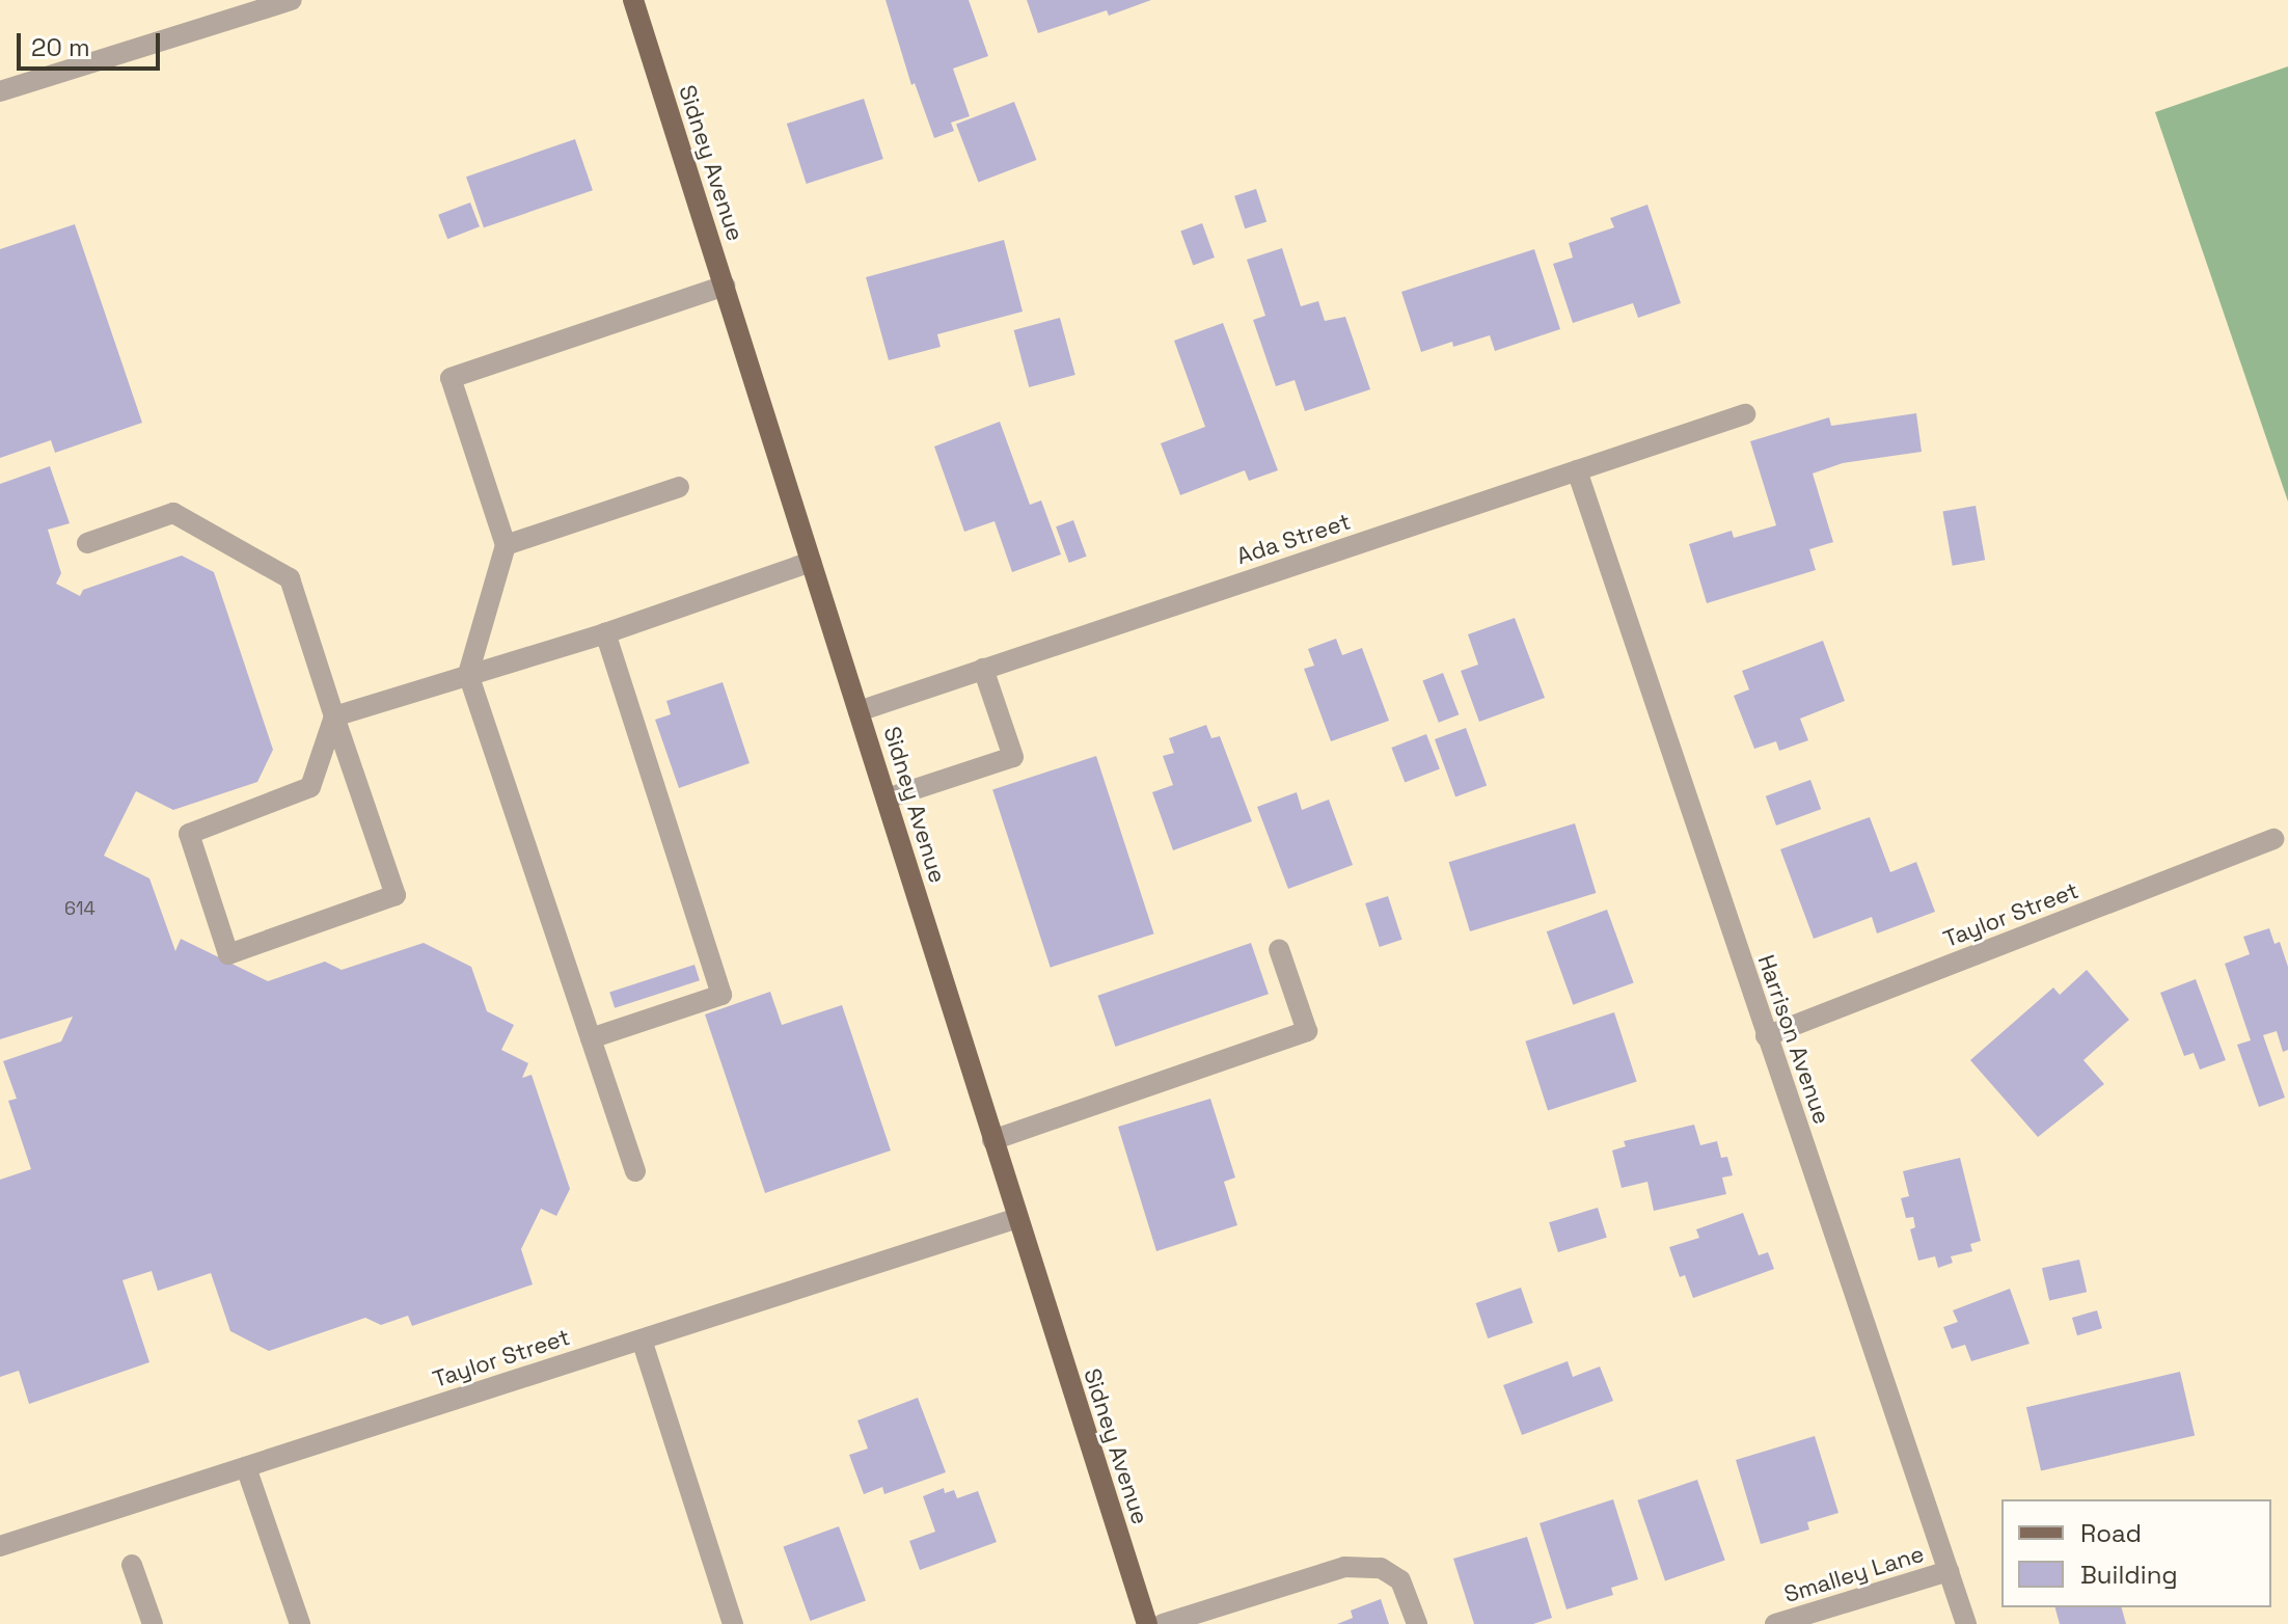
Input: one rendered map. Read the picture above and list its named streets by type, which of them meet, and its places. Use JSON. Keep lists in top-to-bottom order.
{
  "streets": {
    "main road": ["Sidney Avenue"],
    "street": [
      "Ada Street",
      "Taylor Street",
      "Harrison Avenue",
      "Smalley Lane"
    ]
  },
  "crossings": [
    ["Sidney Avenue", "Ada Street"],
    ["Sidney Avenue", "Taylor Street"],
    ["Ada Street", "Harrison Avenue"],
    ["Taylor Street", "Harrison Avenue"],
    ["Harrison Avenue", "Smalley Lane"]
  ],
  "house_numbers": ["614"],
  "legend": ["Road", "Building"],
  "scale_bar": "20 m"
}
